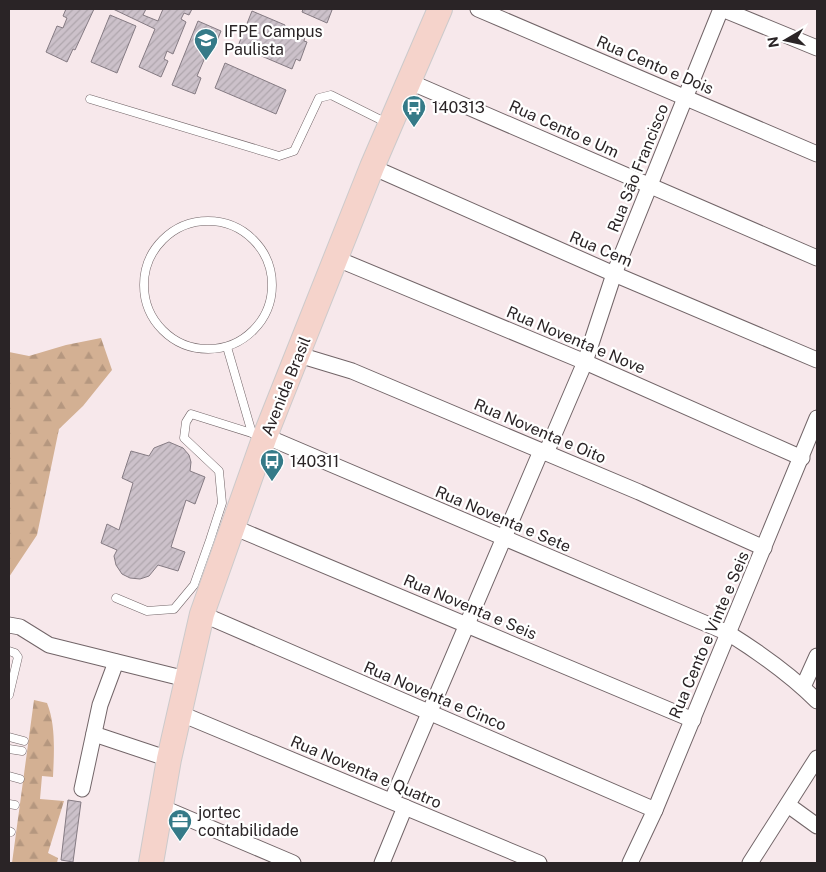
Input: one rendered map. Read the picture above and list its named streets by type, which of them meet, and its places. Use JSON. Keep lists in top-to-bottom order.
{
  "streets": {
    "main road": ["Avenida Brasil"],
    "street": [
      "Rua Cento e Dois",
      "Rua Cento e Um",
      "Rua São Francisco",
      "Rua Cem",
      "Rua Noventa e Nove",
      "Rua Noventa e Oito",
      "Rua Noventa e Sete",
      "Rua Noventa e Seis",
      "Rua Cento e Vinte e Seis",
      "Rua Noventa e Cinco",
      "Rua Noventa e Quatro"
    ]
  },
  "crossings": [
    ["Rua Cento e Dois", "Rua São Francisco"],
    ["Rua Cento e Um", "Rua São Francisco"],
    ["Rua Cento e Um", "Avenida Brasil"],
    ["Rua São Francisco", "Rua Cem"],
    ["Rua São Francisco", "Rua Noventa e Nove"],
    ["Rua São Francisco", "Rua Noventa e Oito"],
    ["Rua São Francisco", "Rua Noventa e Sete"],
    ["Rua São Francisco", "Rua Noventa e Seis"],
    ["Rua São Francisco", "Rua Noventa e Cinco"],
    ["Rua São Francisco", "Rua Noventa e Quatro"],
    ["Rua Cem", "Avenida Brasil"],
    ["Rua Noventa e Nove", "Avenida Brasil"],
    ["Rua Noventa e Nove", "Rua Cento e Vinte e Seis"],
    ["Avenida Brasil", "Rua Noventa e Oito"],
    ["Avenida Brasil", "Rua Noventa e Sete"],
    ["Avenida Brasil", "Rua Noventa e Seis"],
    ["Avenida Brasil", "Rua Noventa e Cinco"],
    ["Avenida Brasil", "Rua Noventa e Quatro"],
    ["Rua Noventa e Oito", "Rua Cento e Vinte e Seis"],
    ["Rua Noventa e Sete", "Rua Cento e Vinte e Seis"],
    ["Rua Noventa e Seis", "Rua Cento e Vinte e Seis"],
    ["Rua Cento e Vinte e Seis", "Rua Noventa e Cinco"]
  ],
  "places": {
    "school or university": ["IFPE Campus Paulista"],
    "bus stop": ["140313", "140311"],
    "office": ["jortec contabilidade"]
  },
  "north": "left"
}
